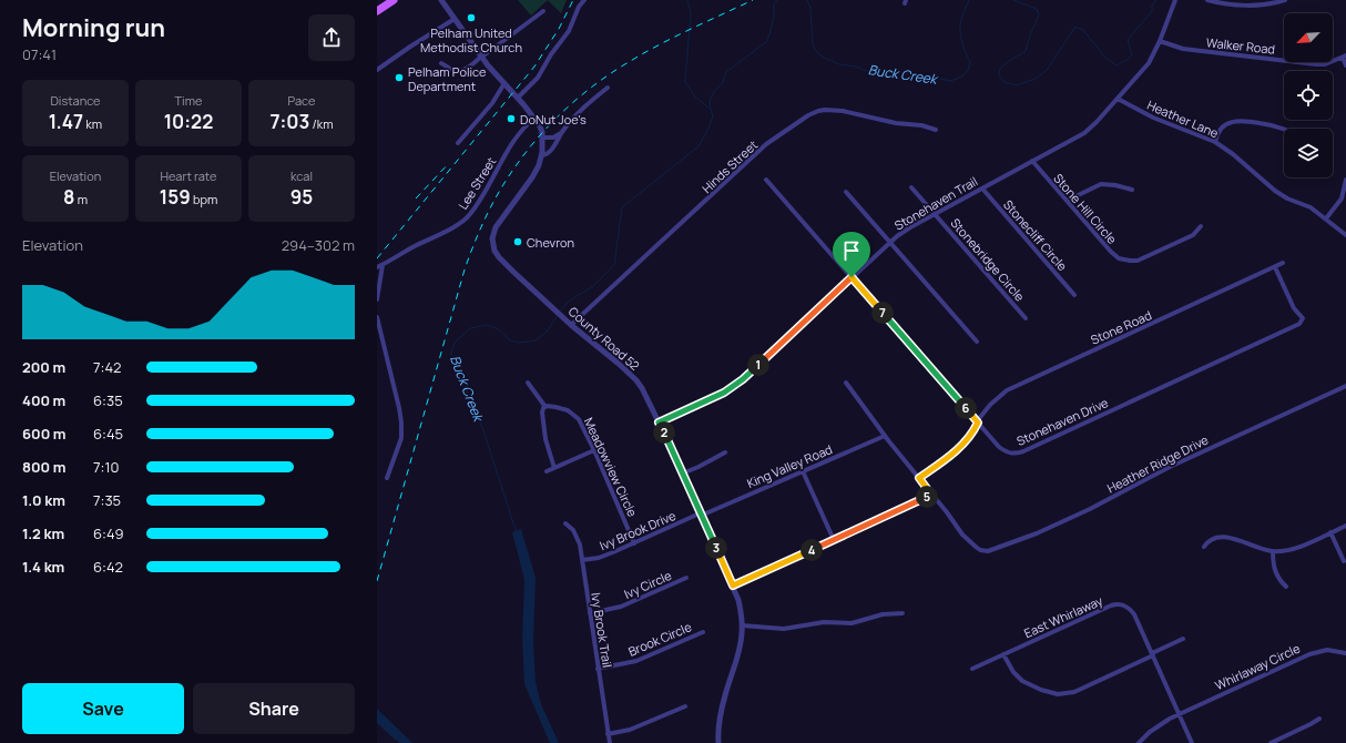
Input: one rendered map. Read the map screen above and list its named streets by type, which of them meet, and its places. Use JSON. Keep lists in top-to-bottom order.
{
  "streets": {
    "street": [
      "Walker Road",
      "Heather Lane",
      "Hinds Street",
      "Lee Street",
      "Stonehaven Trail",
      "Stone Hill Circle",
      "Stonecliff Circle",
      "Stonebridge Circle",
      "Stone Road",
      "County Road 52",
      "Stonehaven Drive",
      "Heather Ridge Drive",
      "King Valley Road",
      "Meadowview Circle",
      "Ivy Brook Drive",
      "Ivy Circle",
      "East Whirlaway",
      "Ivy Brook Trail",
      "Brook Circle",
      "Whirlaway Circle"
    ]
  },
  "crossings": [
    ["Walker Road", "Stonehaven Trail"],
    ["Heather Lane", "Stonehaven Trail"],
    ["Hinds Street", "County Road 52"],
    ["Lee Street", "County Road 52"],
    ["Stonehaven Trail", "Stone Hill Circle"],
    ["Stonehaven Trail", "Stonecliff Circle"],
    ["Stonehaven Trail", "Stonebridge Circle"],
    ["Stonehaven Trail", "County Road 52"],
    ["Stonehaven Trail", "Stonehaven Drive"],
    ["Stone Road", "Stonehaven Drive"],
    ["County Road 52", "King Valley Road"],
    ["County Road 52", "Ivy Brook Drive"],
    ["King Valley Road", "Ivy Brook Drive"],
    ["Meadowview Circle", "Ivy Brook Drive"],
    ["Ivy Brook Drive", "Ivy Brook Trail"],
    ["Ivy Circle", "Ivy Brook Trail"],
    ["East Whirlaway", "Whirlaway Circle"],
    ["Ivy Brook Trail", "Brook Circle"]
  ],
  "water": ["Buck Creek"],
  "places": [
    "Pelham United Methodist Church",
    "Pelham Police Department",
    "DoNut Joe's",
    "Chevron"
  ],
  "north": "bottom left",
  "page": {
    "heading": ["Morning run", "07:41"],
    "stats": [
      ["Distance", "1.47 km"],
      ["Time", "10:22"],
      ["Pace", "7:03 /km"],
      ["Elevation", "8 m"],
      ["Heart rate", "159 bpm"],
      ["kcal", "95"]
    ],
    "chart": ["Elevation", "294–302 m"],
    "pins": [
      "7",
      "1",
      "6",
      "2",
      "5",
      "3",
      "4"
    ],
    "list": [
      {
        "name": "200 m",
        "note": "7:42"
      },
      {
        "name": "400 m",
        "note": "6:35"
      },
      {
        "name": "600 m",
        "note": "6:45"
      },
      {
        "name": "800 m",
        "note": "7:10"
      },
      {
        "name": "1.0 km",
        "note": "7:35"
      },
      {
        "name": "1.2 km",
        "note": "6:49"
      },
      {
        "name": "1.4 km",
        "note": "6:42"
      }
    ],
    "buttons": ["Save", "Share"]
  }
}
